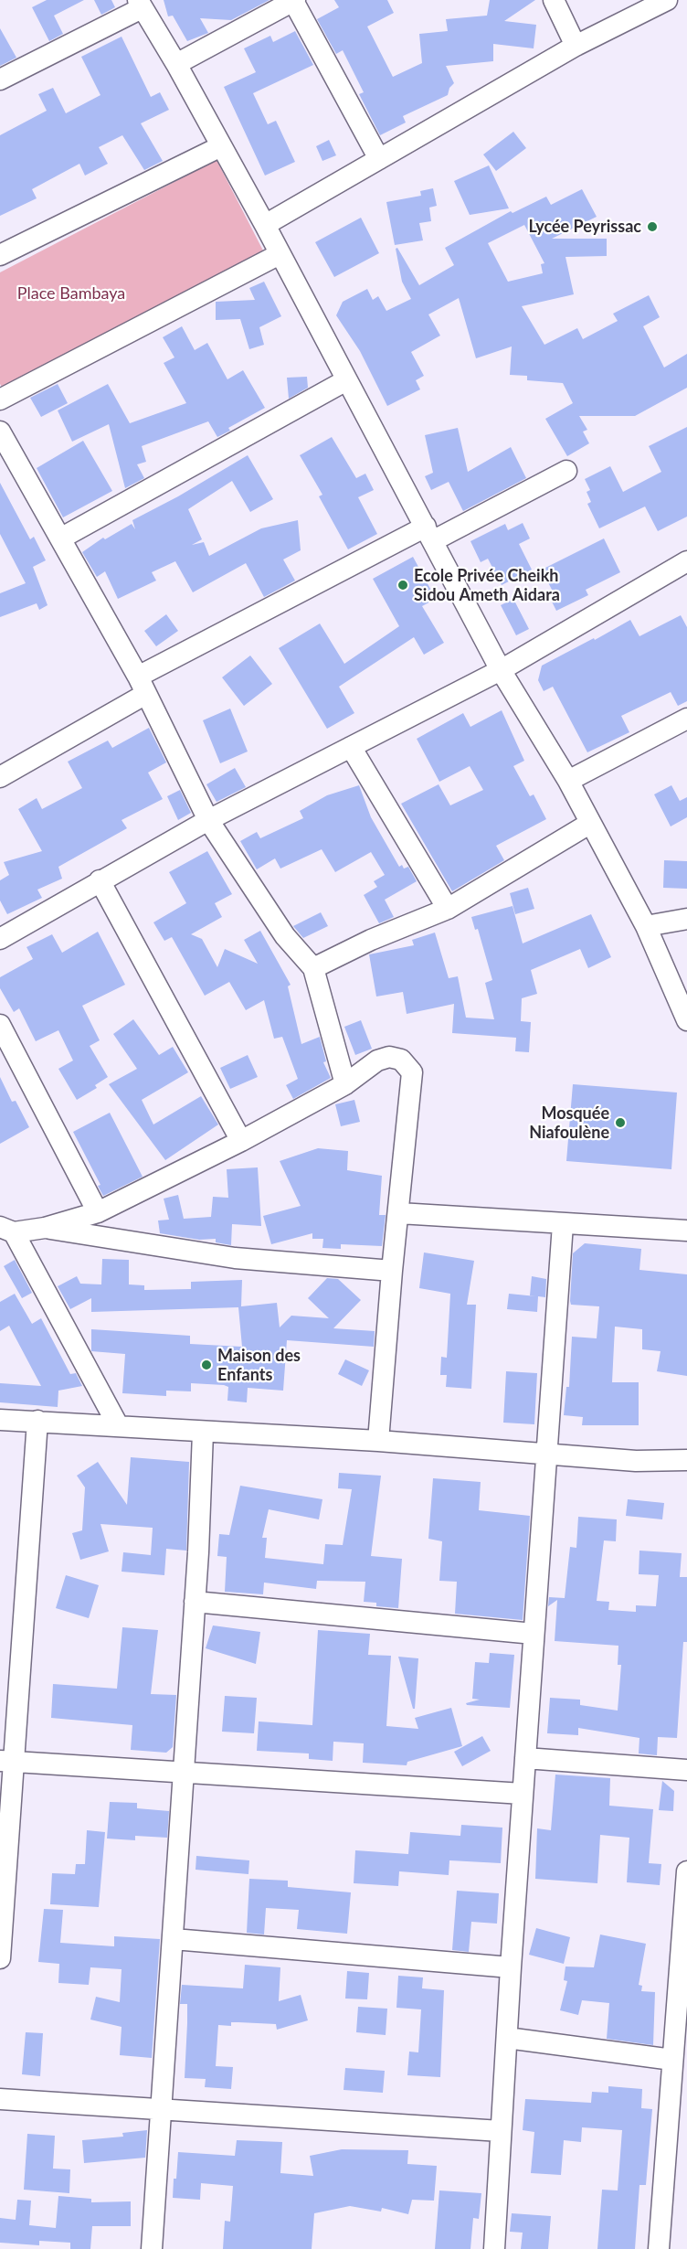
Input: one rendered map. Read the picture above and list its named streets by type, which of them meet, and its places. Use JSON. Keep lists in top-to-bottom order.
{
  "parks": ["Place Bambaya"],
  "places": [
    "Lycée Peyrissac",
    "Ecole Privée Cheikh Sidou Ameth Aidara",
    "Mosquée Niafoulène",
    "Maison des Enfants"
  ]
}
